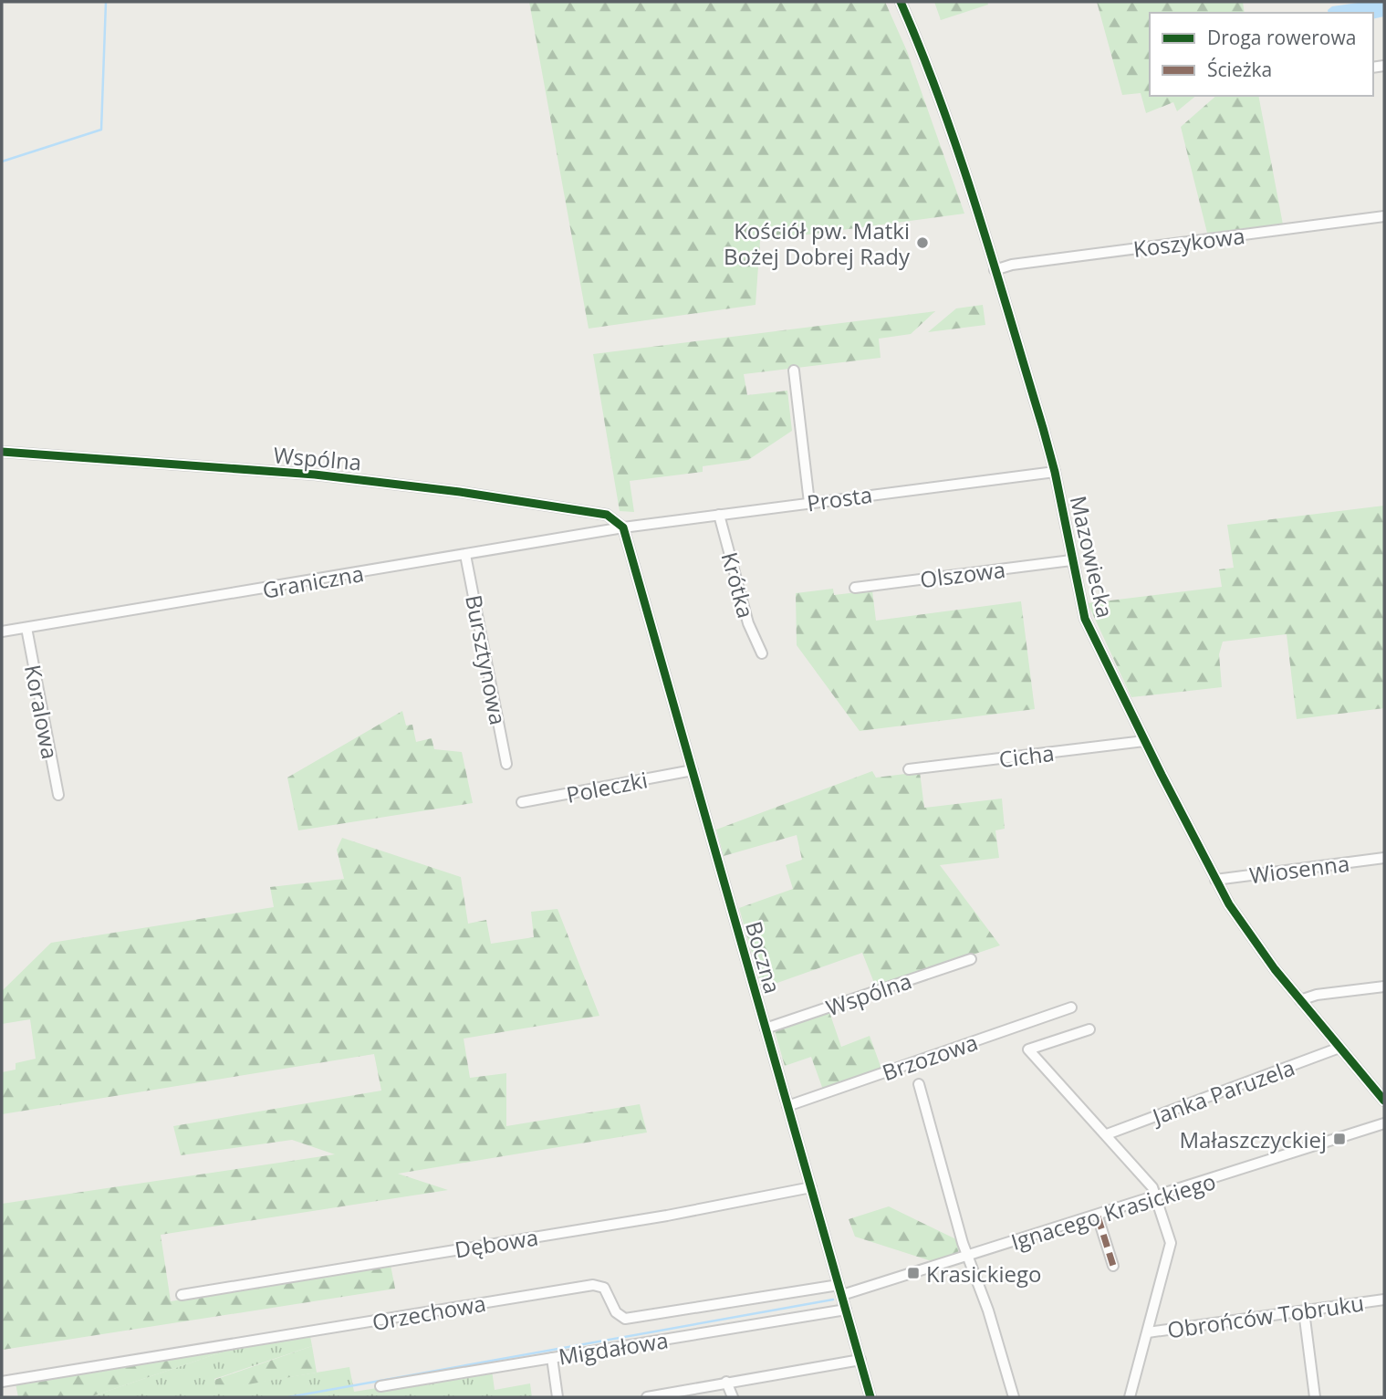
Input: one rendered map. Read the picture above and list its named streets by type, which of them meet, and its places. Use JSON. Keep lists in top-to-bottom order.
{
  "streets": {
    "street": [
      "Koszykowa",
      "Wspólna",
      "Prosta",
      "Mazowiecka",
      "Olszowa",
      "Graniczna",
      "Krótka",
      "Bursztynowa",
      "Koralowa",
      "Cicha",
      "Poleczki",
      "Wiosenna",
      "Boczna",
      "Brzozowa",
      "Janka Paruzela",
      "Ignacego Krasickiego",
      "Dębowa",
      "Orzechowa",
      "Obrońców Tobruku",
      "Migdałowa"
    ]
  },
  "crossings": [
    ["Koszykowa", "Mazowiecka"],
    ["Wspólna", "Prosta"],
    ["Wspólna", "Graniczna"],
    ["Wspólna", "Boczna"],
    ["Prosta", "Mazowiecka"],
    ["Prosta", "Graniczna"],
    ["Prosta", "Krótka"],
    ["Prosta", "Boczna"],
    ["Mazowiecka", "Olszowa"],
    ["Mazowiecka", "Cicha"],
    ["Mazowiecka", "Wiosenna"],
    ["Mazowiecka", "Janka Paruzela"],
    ["Graniczna", "Bursztynowa"],
    ["Graniczna", "Koralowa"],
    ["Graniczna", "Boczna"],
    ["Poleczki", "Boczna"],
    ["Boczna", "Brzozowa"],
    ["Boczna", "Ignacego Krasickiego"],
    ["Boczna", "Dębowa"],
    ["Boczna", "Orzechowa"],
    ["Boczna", "Migdałowa"]
  ],
  "places": {
    "other": ["Kościół pw. Matki Bożej Dobrej Rady"],
    "transit": ["Małaszczyckiej", "Krasickiego"]
  },
  "legend": ["Droga rowerowa", "Ścieżka"]
}
